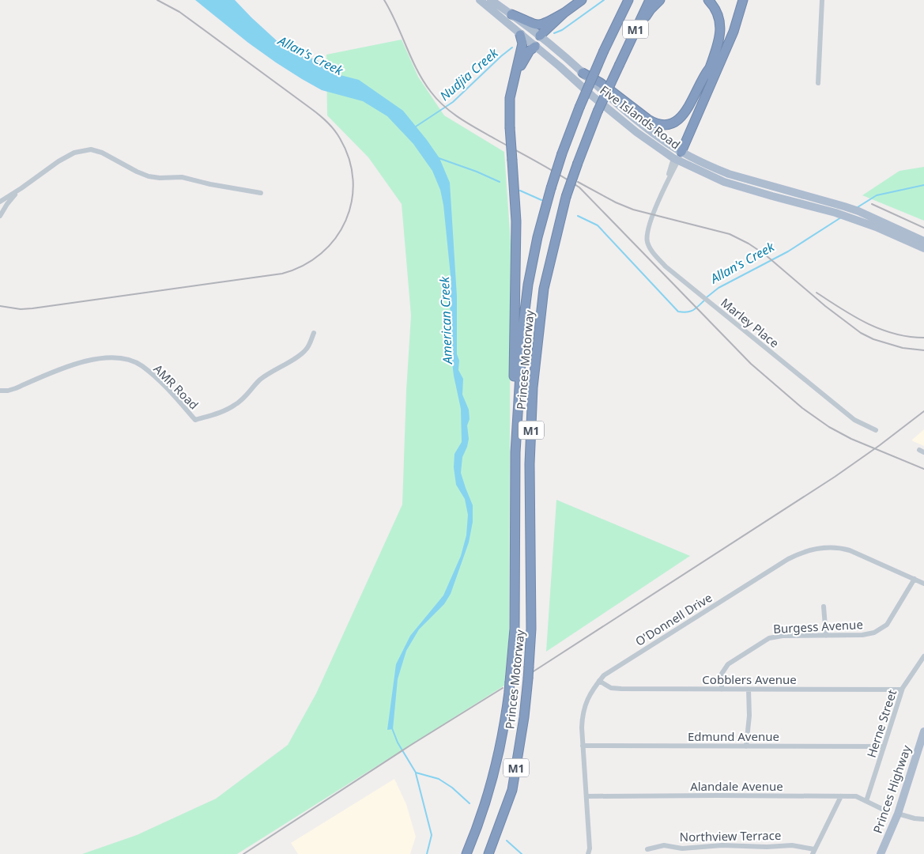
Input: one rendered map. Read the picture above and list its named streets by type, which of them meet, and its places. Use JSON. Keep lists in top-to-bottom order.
{
  "streets": {
    "highway": ["M1", "Princes Motorway"],
    "main road": ["Five Islands Road", "Princes Highway"],
    "street": [
      "Marley Place",
      "AMR Road",
      "O'Donnell Drive",
      "Burgess Avenue",
      "Cobblers Avenue",
      "Herne Street",
      "Edmund Avenue",
      "Alandale Avenue",
      "Northview Terrace"
    ]
  },
  "crossings": [
    ["Five Islands Road", "Marley Place"],
    ["O'Donnell Drive", "Burgess Avenue"],
    ["O'Donnell Drive", "Cobblers Avenue"],
    ["O'Donnell Drive", "Edmund Avenue"],
    ["O'Donnell Drive", "Alandale Avenue"],
    ["Burgess Avenue", "Cobblers Avenue"],
    ["Cobblers Avenue", "Herne Street"],
    ["Herne Street", "Edmund Avenue"],
    ["Herne Street", "Alandale Avenue"]
  ],
  "water": ["Allan's Creek", "Nudjia Creek", "American Creek"]
}
